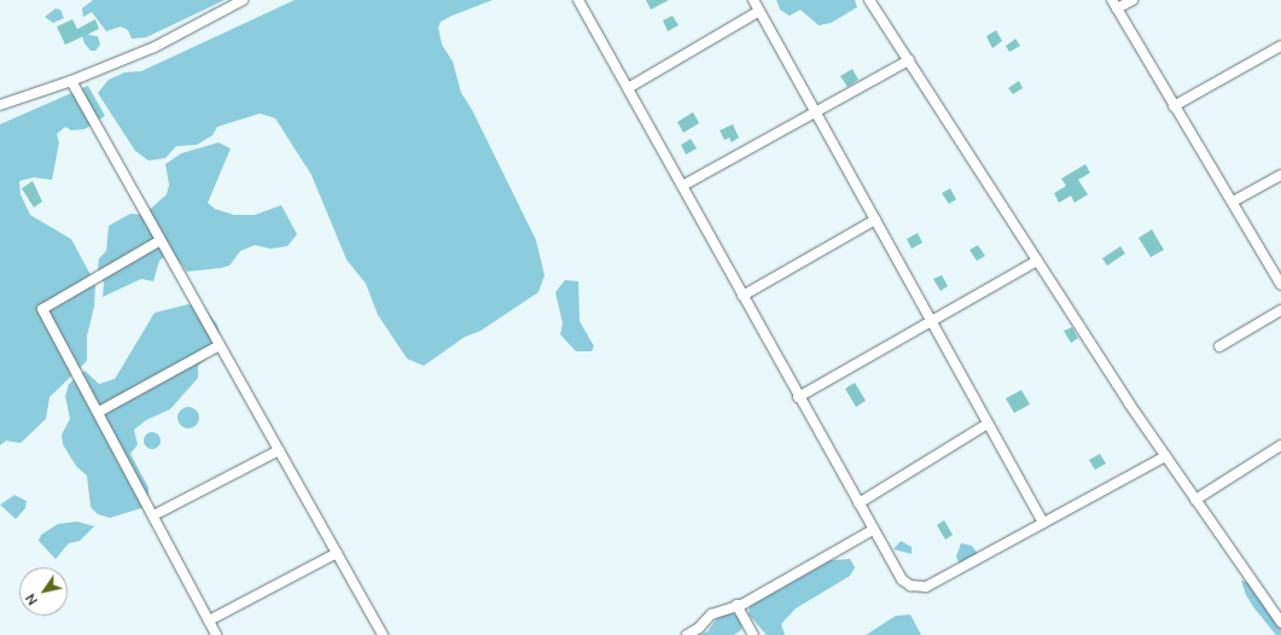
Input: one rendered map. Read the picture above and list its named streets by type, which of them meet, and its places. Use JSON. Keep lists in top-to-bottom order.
{
  "north": "bottom left"
}
